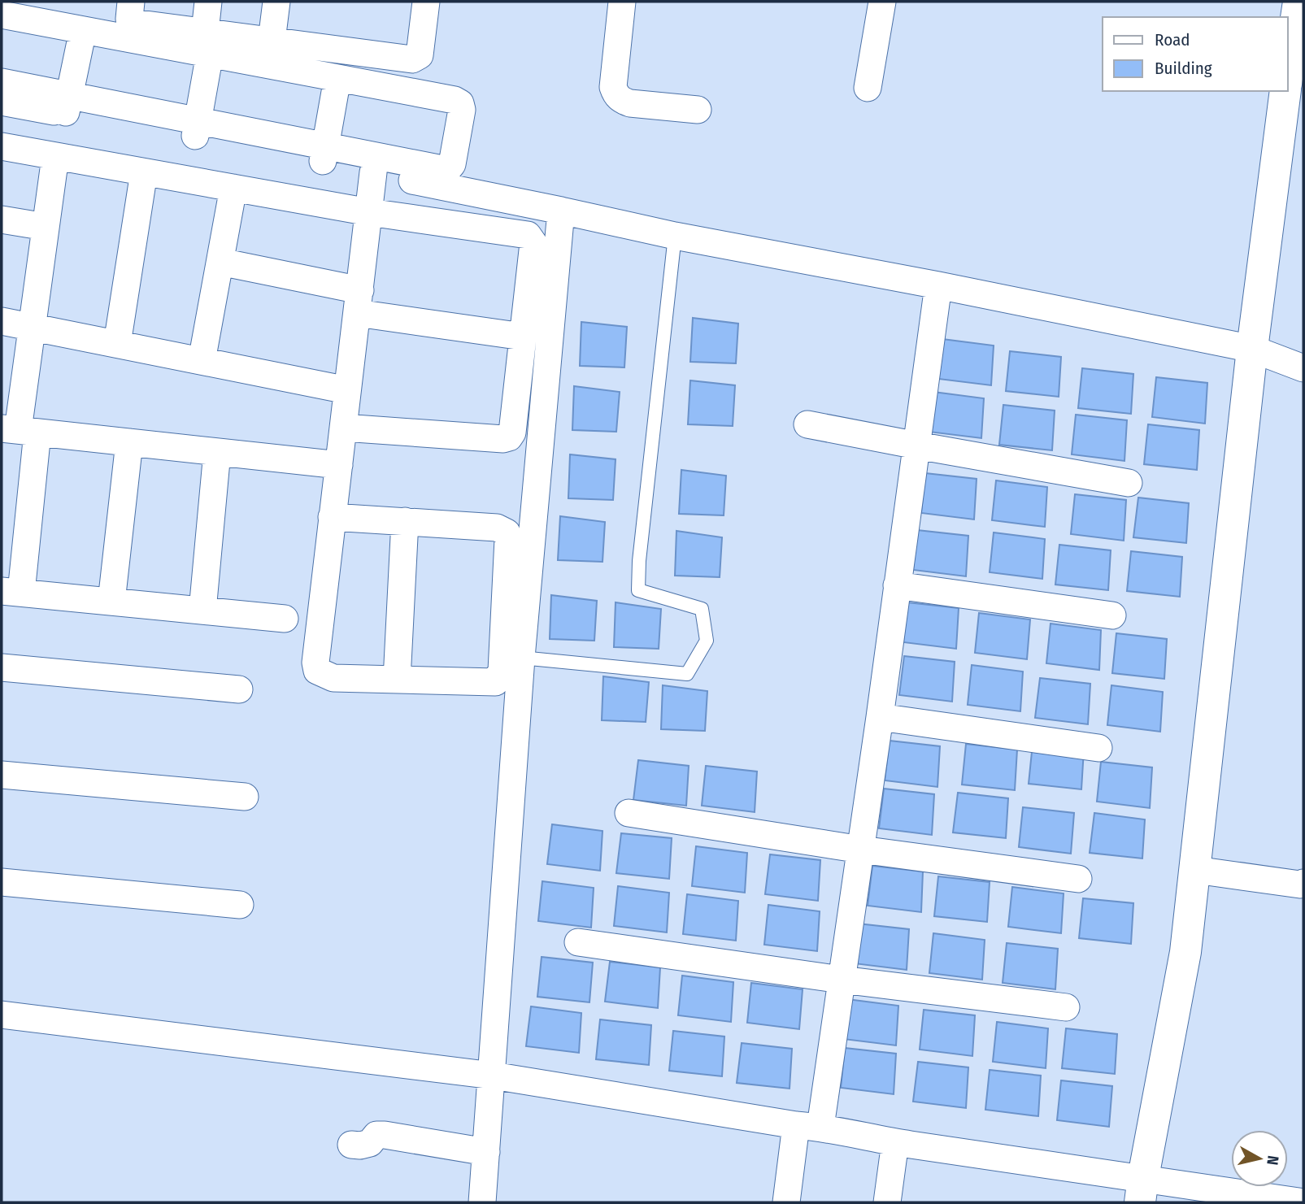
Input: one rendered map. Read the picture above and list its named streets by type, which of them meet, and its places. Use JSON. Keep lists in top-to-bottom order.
{
  "legend": ["Road", "Building"],
  "north": "right"
}
